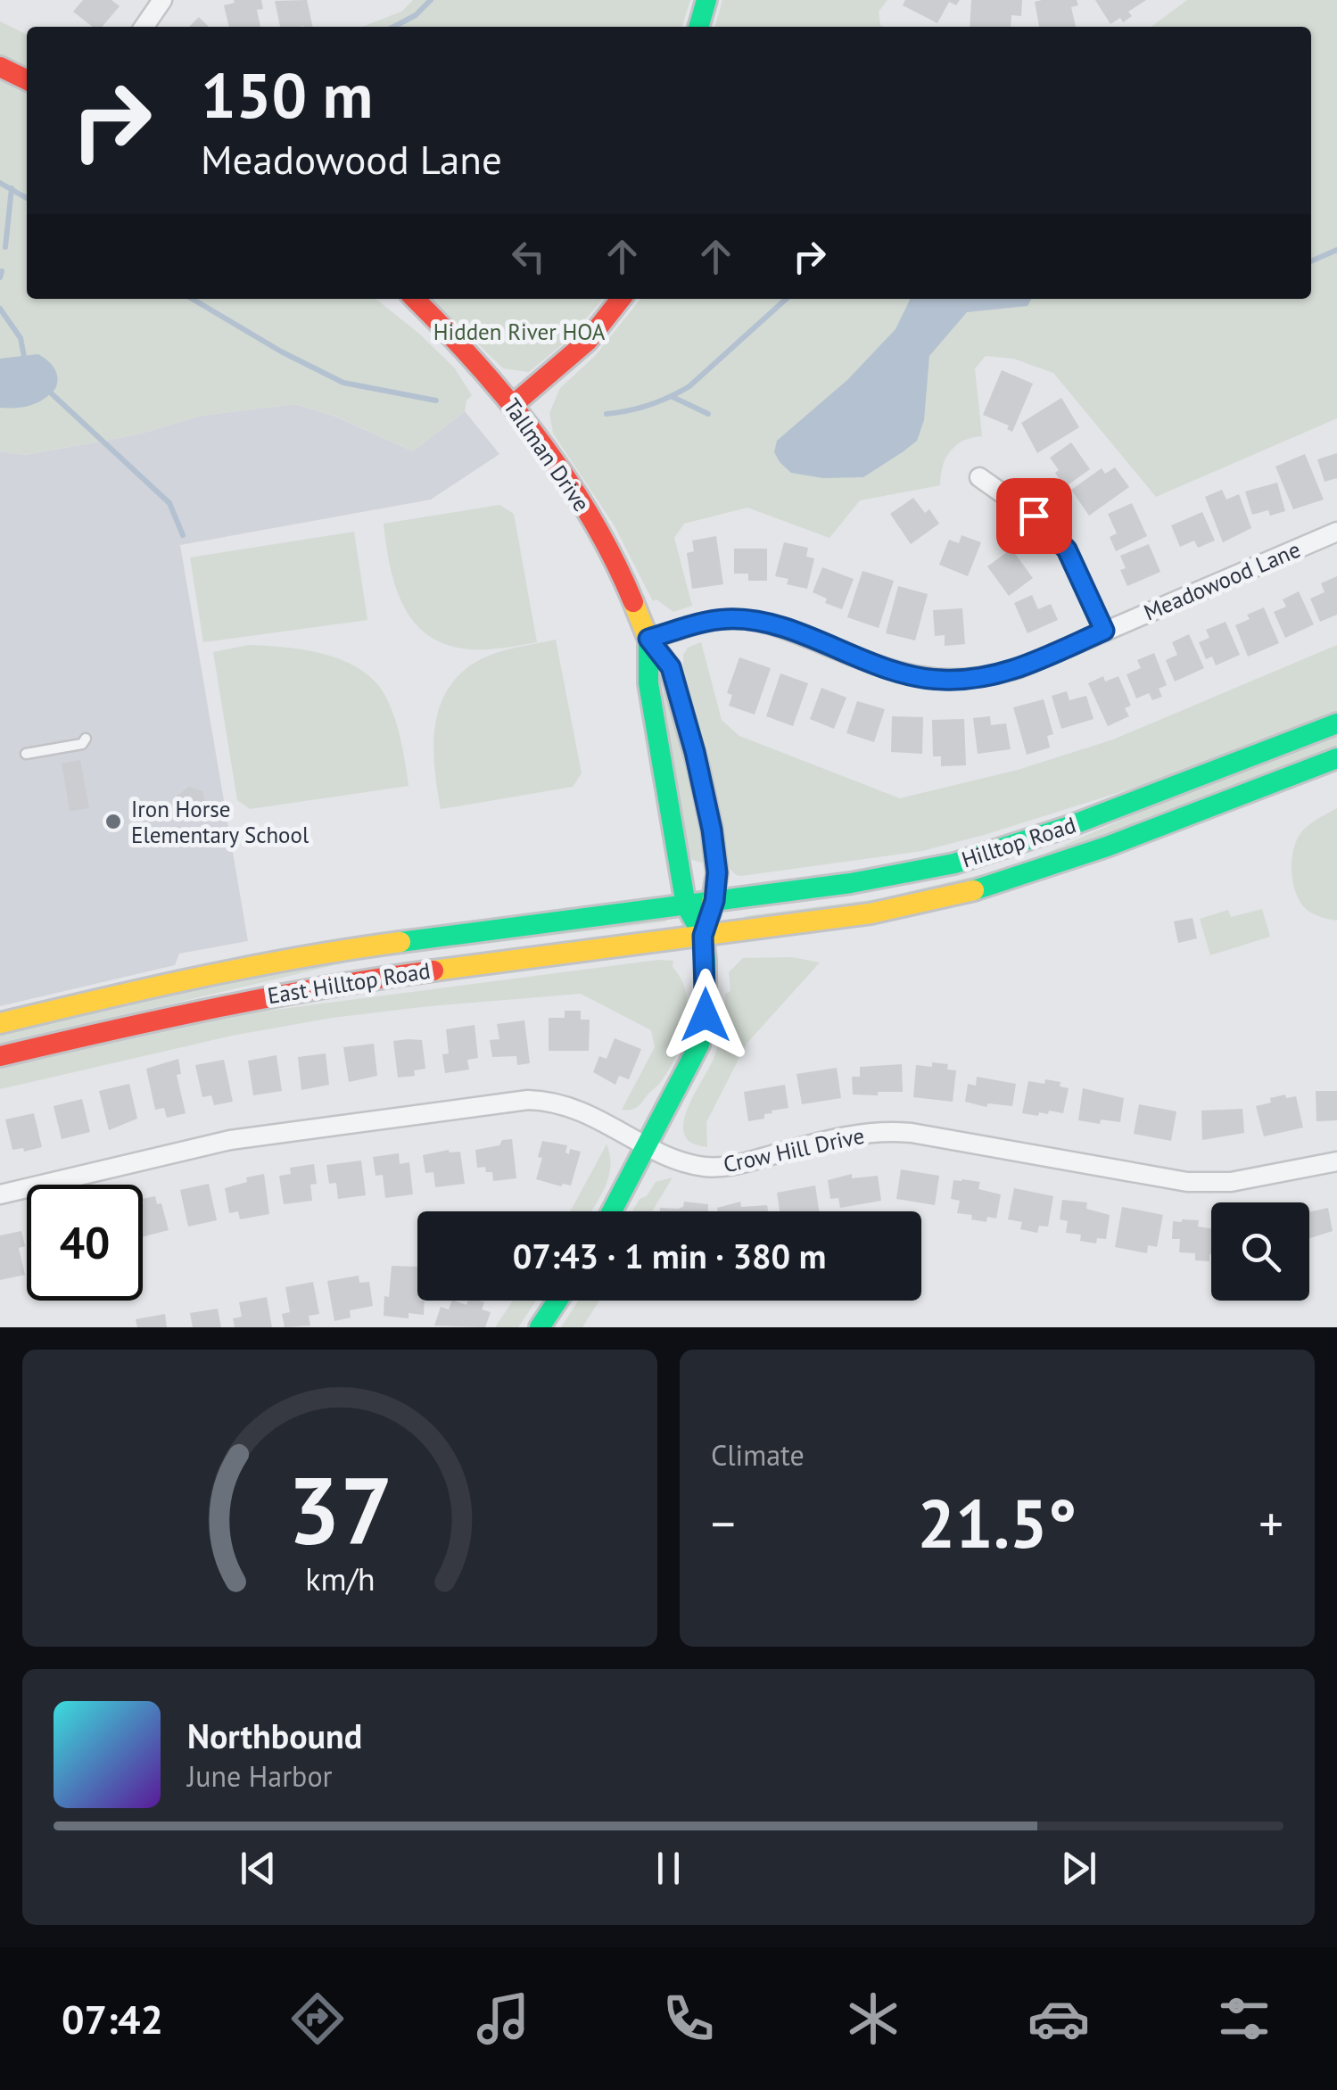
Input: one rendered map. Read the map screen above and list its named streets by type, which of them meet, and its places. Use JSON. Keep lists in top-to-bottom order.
{
  "streets": {
    "main road": ["Tallman Drive", "Hilltop Road", "East Hilltop Road"],
    "street": ["Meadowood Lane", "Crow Hill Drive"]
  },
  "crossings": [
    ["Tallman Drive", "Meadowood Lane"],
    ["Tallman Drive", "Hilltop Road"],
    ["Tallman Drive", "East Hilltop Road"],
    ["Tallman Drive", "Crow Hill Drive"],
    ["Hilltop Road", "East Hilltop Road"]
  ],
  "parks": ["Hidden River HOA"],
  "places": ["Iron Horse Elementary School"],
  "page": {
    "turn": ["150 m", "Meadowood Lane"],
    "limit": "40",
    "trip": "07:43 · 1 min · 380 m",
    "tile": "Climate",
    "heat": ["−", "21.5°", "+"],
    "song": ["Northbound", "June Harbor"],
    "tabs": "07:42",
    "gauge": ["37", "km/h"]
  }
}
